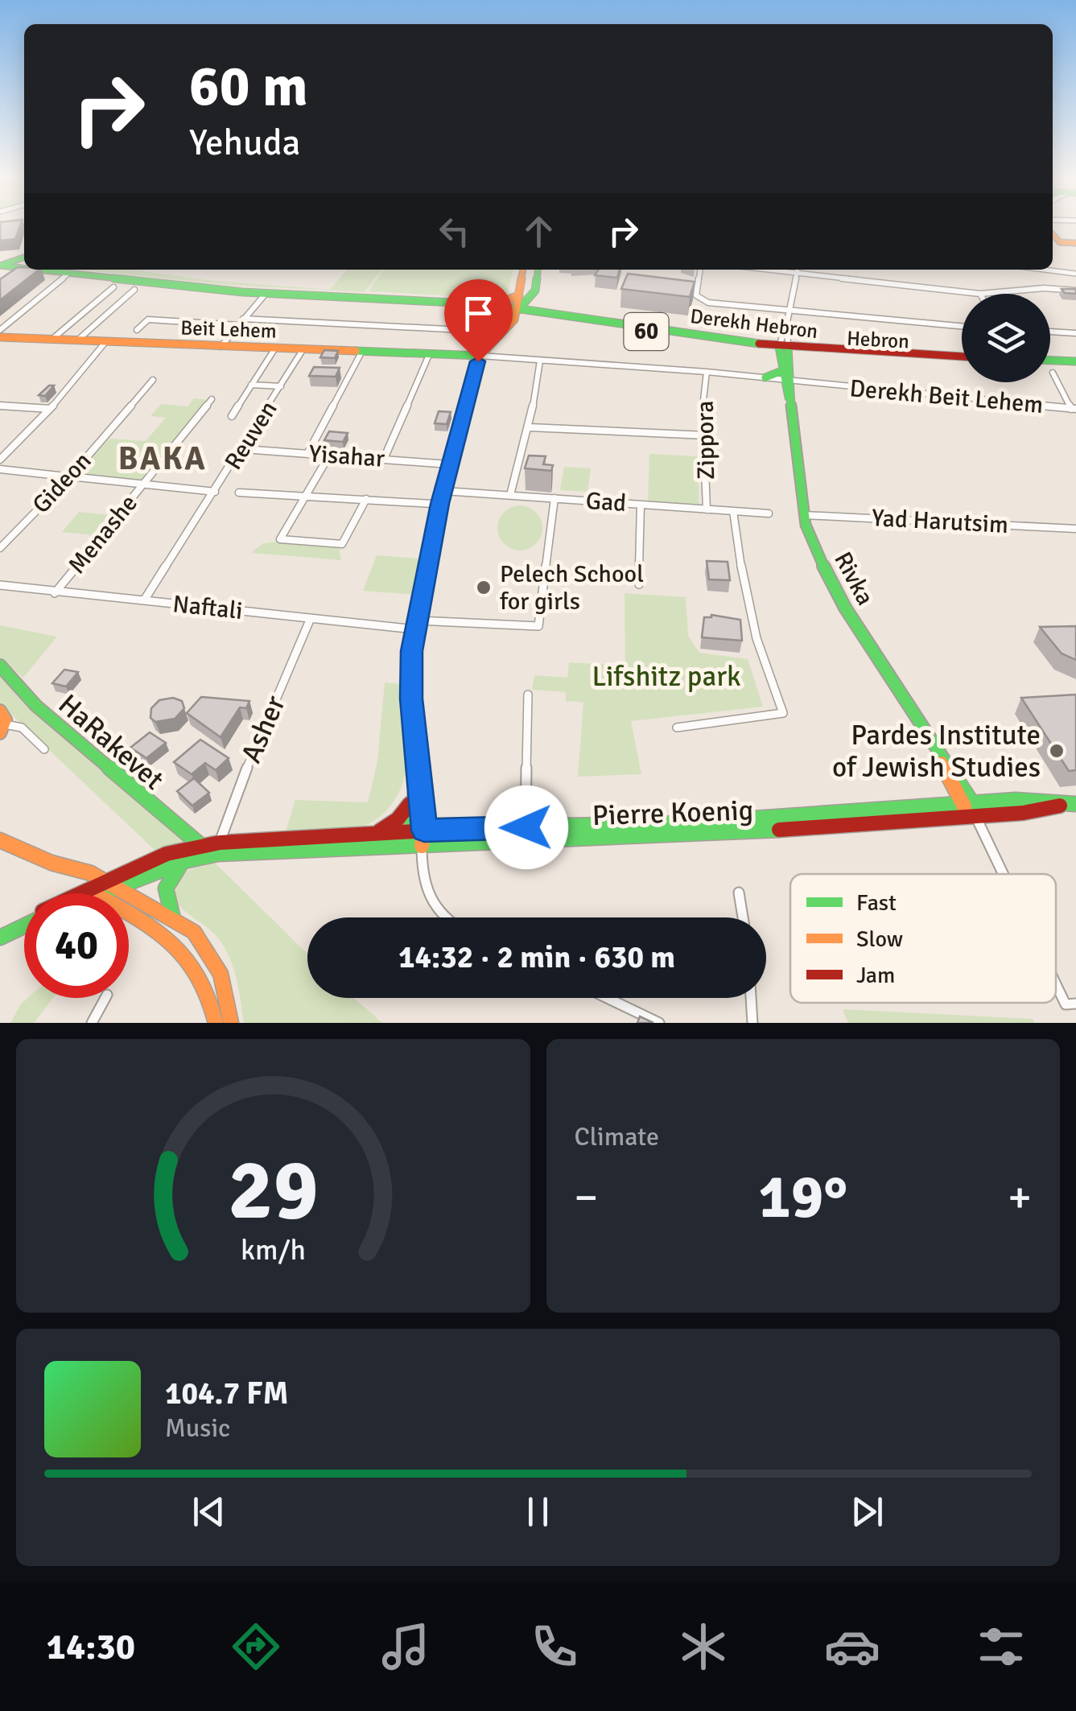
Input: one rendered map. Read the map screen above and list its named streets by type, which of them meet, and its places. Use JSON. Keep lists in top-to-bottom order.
{
  "streets": {
    "main road": [
      "Derekh Hebron",
      "Beit Lehem",
      "60",
      "Rivka",
      "HaRakevet",
      "Pierre Koenig"
    ],
    "street": [
      "Derekh Beit Lehem",
      "Reuven",
      "Zippora",
      "Yisahar",
      "Gideon",
      "Gad",
      "Yad Harutsim",
      "Menashe",
      "Naftali",
      "Asher"
    ]
  },
  "crossings": [
    ["Derekh Hebron", "60"],
    ["Derekh Hebron", "Rivka"],
    ["Beit Lehem", "Reuven"],
    ["Beit Lehem", "Zippora"],
    ["Derekh Beit Lehem", "Rivka"],
    ["Reuven", "Yisahar"],
    ["Reuven", "Naftali"],
    ["Zippora", "Gad"],
    ["Gad", "Naftali"],
    ["Yad Harutsim", "Rivka"],
    ["Menashe", "Naftali"],
    ["Rivka", "Pierre Koenig"],
    ["Naftali", "Asher"],
    ["Asher", "Pierre Koenig"],
    ["HaRakevet", "Pierre Koenig"]
  ],
  "districts": ["BAKA"],
  "parks": ["Lifshitz park"],
  "places": ["Pelech School for girls", "Pardes Institute of Jewish Studies"],
  "legend": ["Fast", "Slow", "Jam"],
  "page": {
    "turn": ["60 m", "Yehuda"],
    "limit": "40",
    "trip": "14:32 · 2 min · 630 m",
    "tile": "Climate",
    "heat": ["−", "19°", "+"],
    "song": ["104.7 FM", "Music"],
    "tabs": "14:30",
    "gauge": ["29", "km/h"]
  }
}
